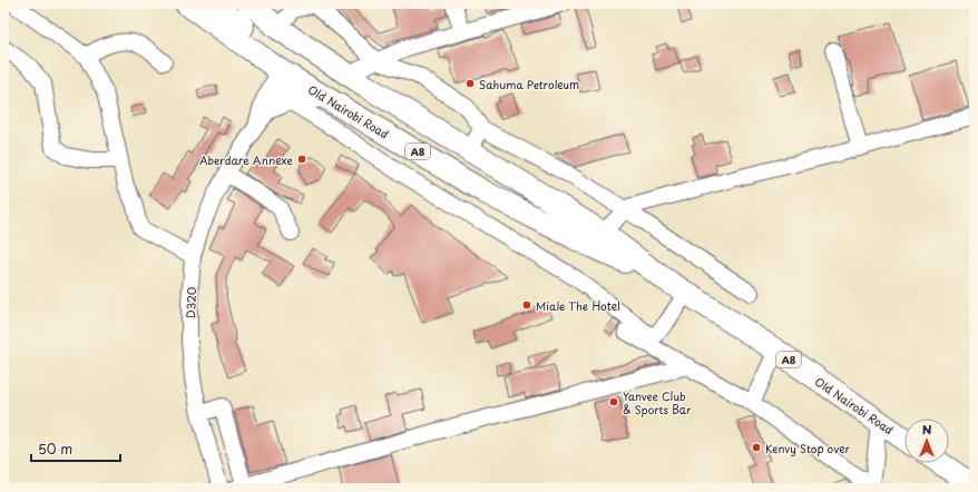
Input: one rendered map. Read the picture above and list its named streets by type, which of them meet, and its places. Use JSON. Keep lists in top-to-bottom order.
{
  "streets": {
    "highway": ["Old Nairobi Road", "A8"],
    "street": ["D320"]
  },
  "crossings": [
    ["Old Nairobi Road", "D320"]
  ],
  "places": [
    "Sahuma Petroleum",
    "Aberdare Annexe",
    "Miale The Hotel",
    "Yanvee Club & Sports Bar",
    "Kenvy Stop over"
  ],
  "scale_bar": "50 m",
  "north": "top"
}
